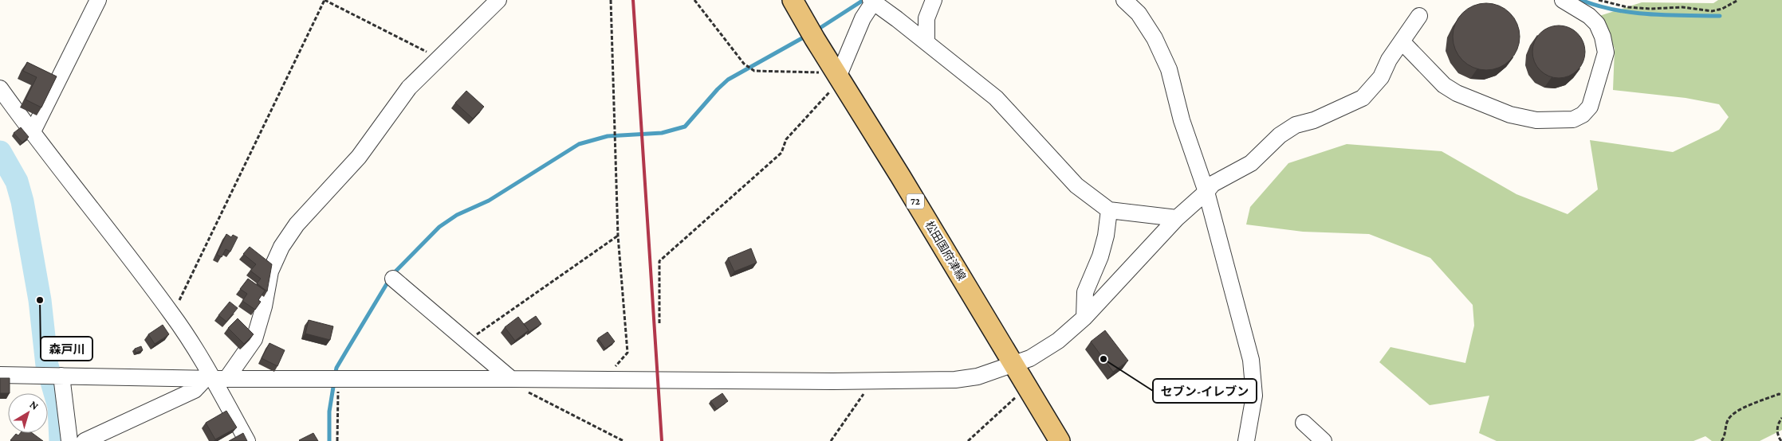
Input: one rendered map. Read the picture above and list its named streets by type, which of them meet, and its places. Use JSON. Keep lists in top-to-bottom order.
{
  "streets": {
    "main road": ["72", "松田国府津線"]
  },
  "places": ["森戸川", "セブン-イレブン"],
  "north": "top right"
}
